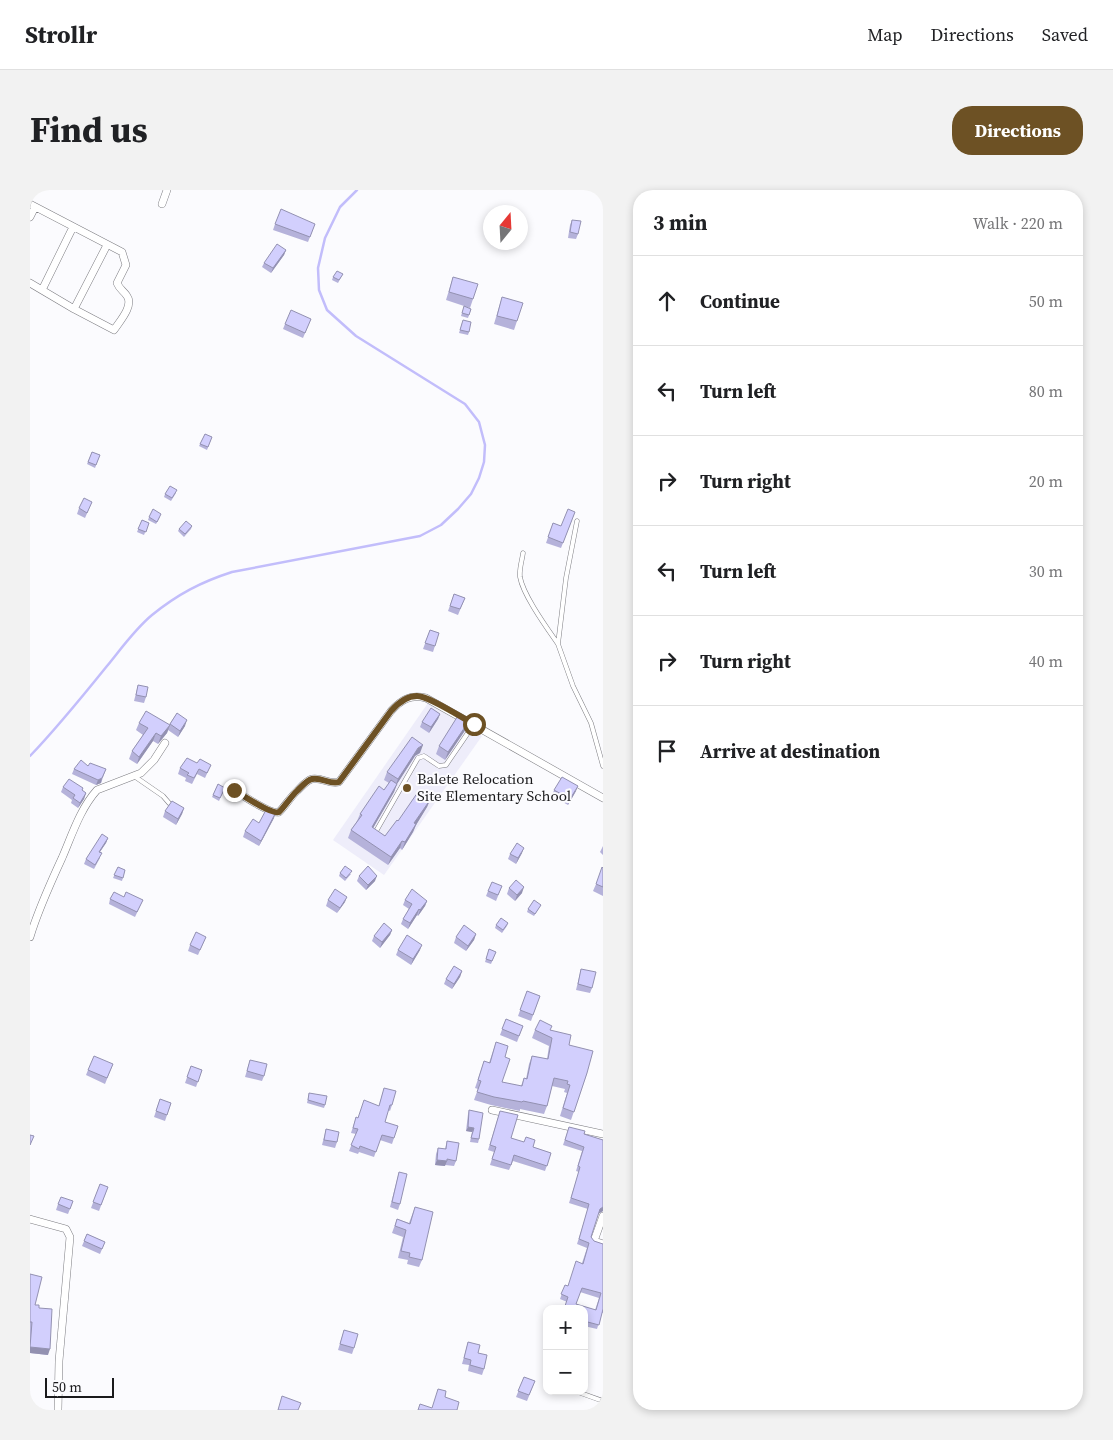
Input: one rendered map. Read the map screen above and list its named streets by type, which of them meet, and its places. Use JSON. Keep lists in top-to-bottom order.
{
  "places": ["Balete Relocation Site Elementary School"],
  "scale_bar": "50 m",
  "north": "top",
  "page": {
    "header": "Strollr",
    "nav": ["Map", "Directions", "Saved"],
    "title": "Find us",
    "buttons": "Directions",
    "heading": ["3 min", "Walk · 220 m"],
    "list": [
      ["Continue", "50 m"],
      ["Turn left", "80 m"],
      ["Turn right", "20 m"],
      ["Turn left", "30 m"],
      ["Turn right", "40 m"],
      "Arrive at destination"
    ],
    "map_buttons": ["+", "−"],
    "scale": "50 m"
  }
}
